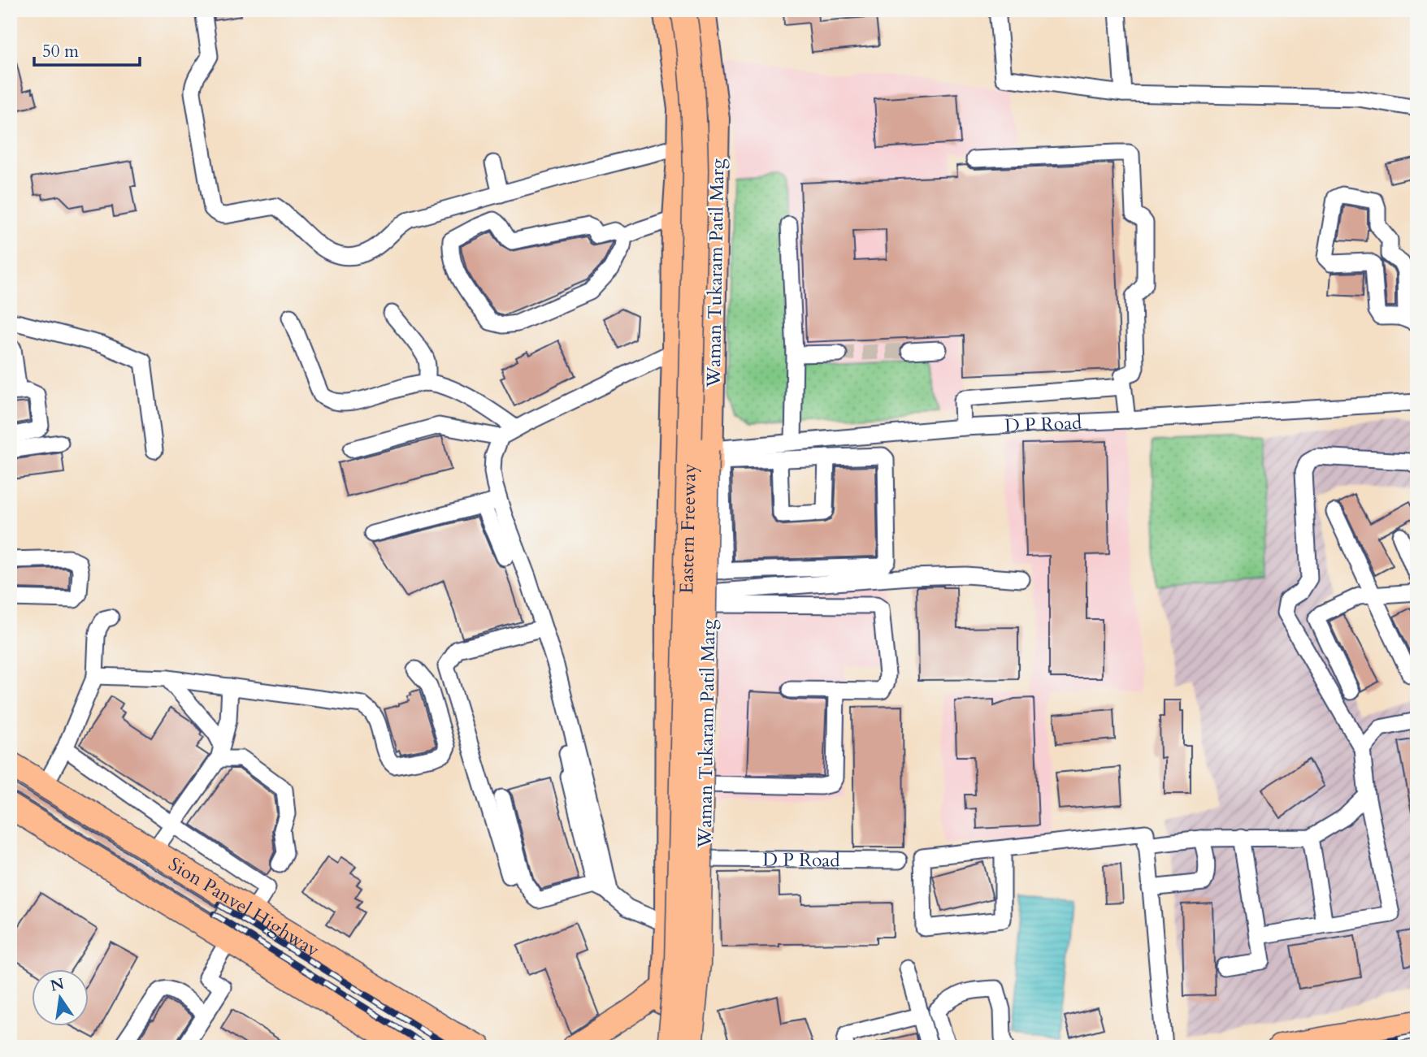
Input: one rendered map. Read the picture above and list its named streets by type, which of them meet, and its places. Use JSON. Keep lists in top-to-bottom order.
{
  "streets": {
    "highway": ["Eastern Freeway", "Sion Panvel Highway"],
    "main road": ["Waman Tukaram Patil Marg", "D P Road"]
  },
  "crossings": [
    ["Waman Tukaram Patil Marg", "D P Road"],
    ["Waman Tukaram Patil Marg", "Eastern Freeway"]
  ],
  "scale_bar": "50 m",
  "north": "top"
}
